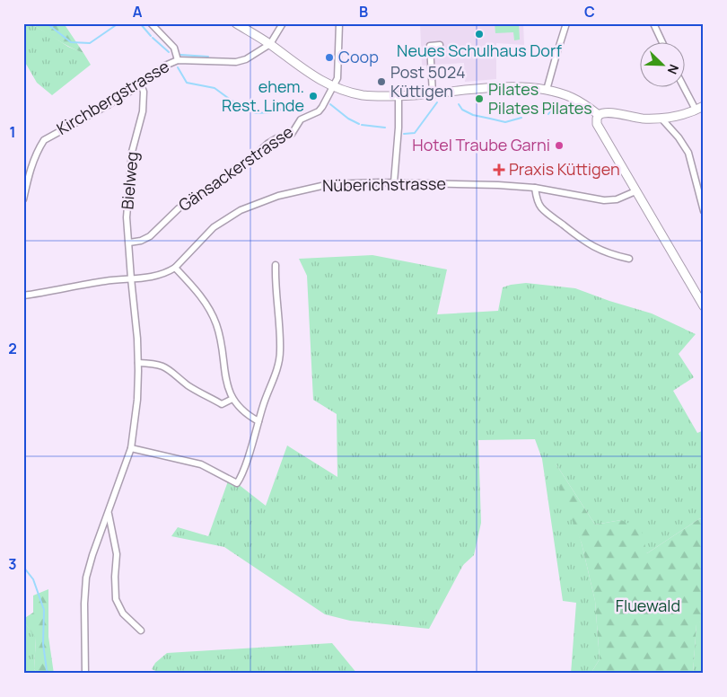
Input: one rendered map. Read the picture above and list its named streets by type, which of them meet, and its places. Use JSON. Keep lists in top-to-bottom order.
{
  "streets": {
    "street": [
      "Kirchbergstrasse",
      "Gänsackerstrasse",
      "Bielweg",
      "Nüberichstrasse"
    ]
  },
  "crossings": [
    ["Kirchbergstrasse", "Bielweg"],
    ["Gänsackerstrasse", "Bielweg"],
    ["Bielweg", "Nüberichstrasse"]
  ],
  "parks": ["Fluewald"],
  "places": {
    "other": [
      "Neues Schulhaus Dorf",
      "Coop",
      "Post 5024 Küttigen",
      "ehem. Rest. Linde",
      "Pilates Pilates Pilates",
      "Hotel Traube Garni"
    ],
    "health": ["Praxis Küttigen"]
  },
  "north": "bottom right",
  "grid": {
    "columns": ["A", "B", "C"],
    "rows": ["1", "2", "3"]
  }
}
